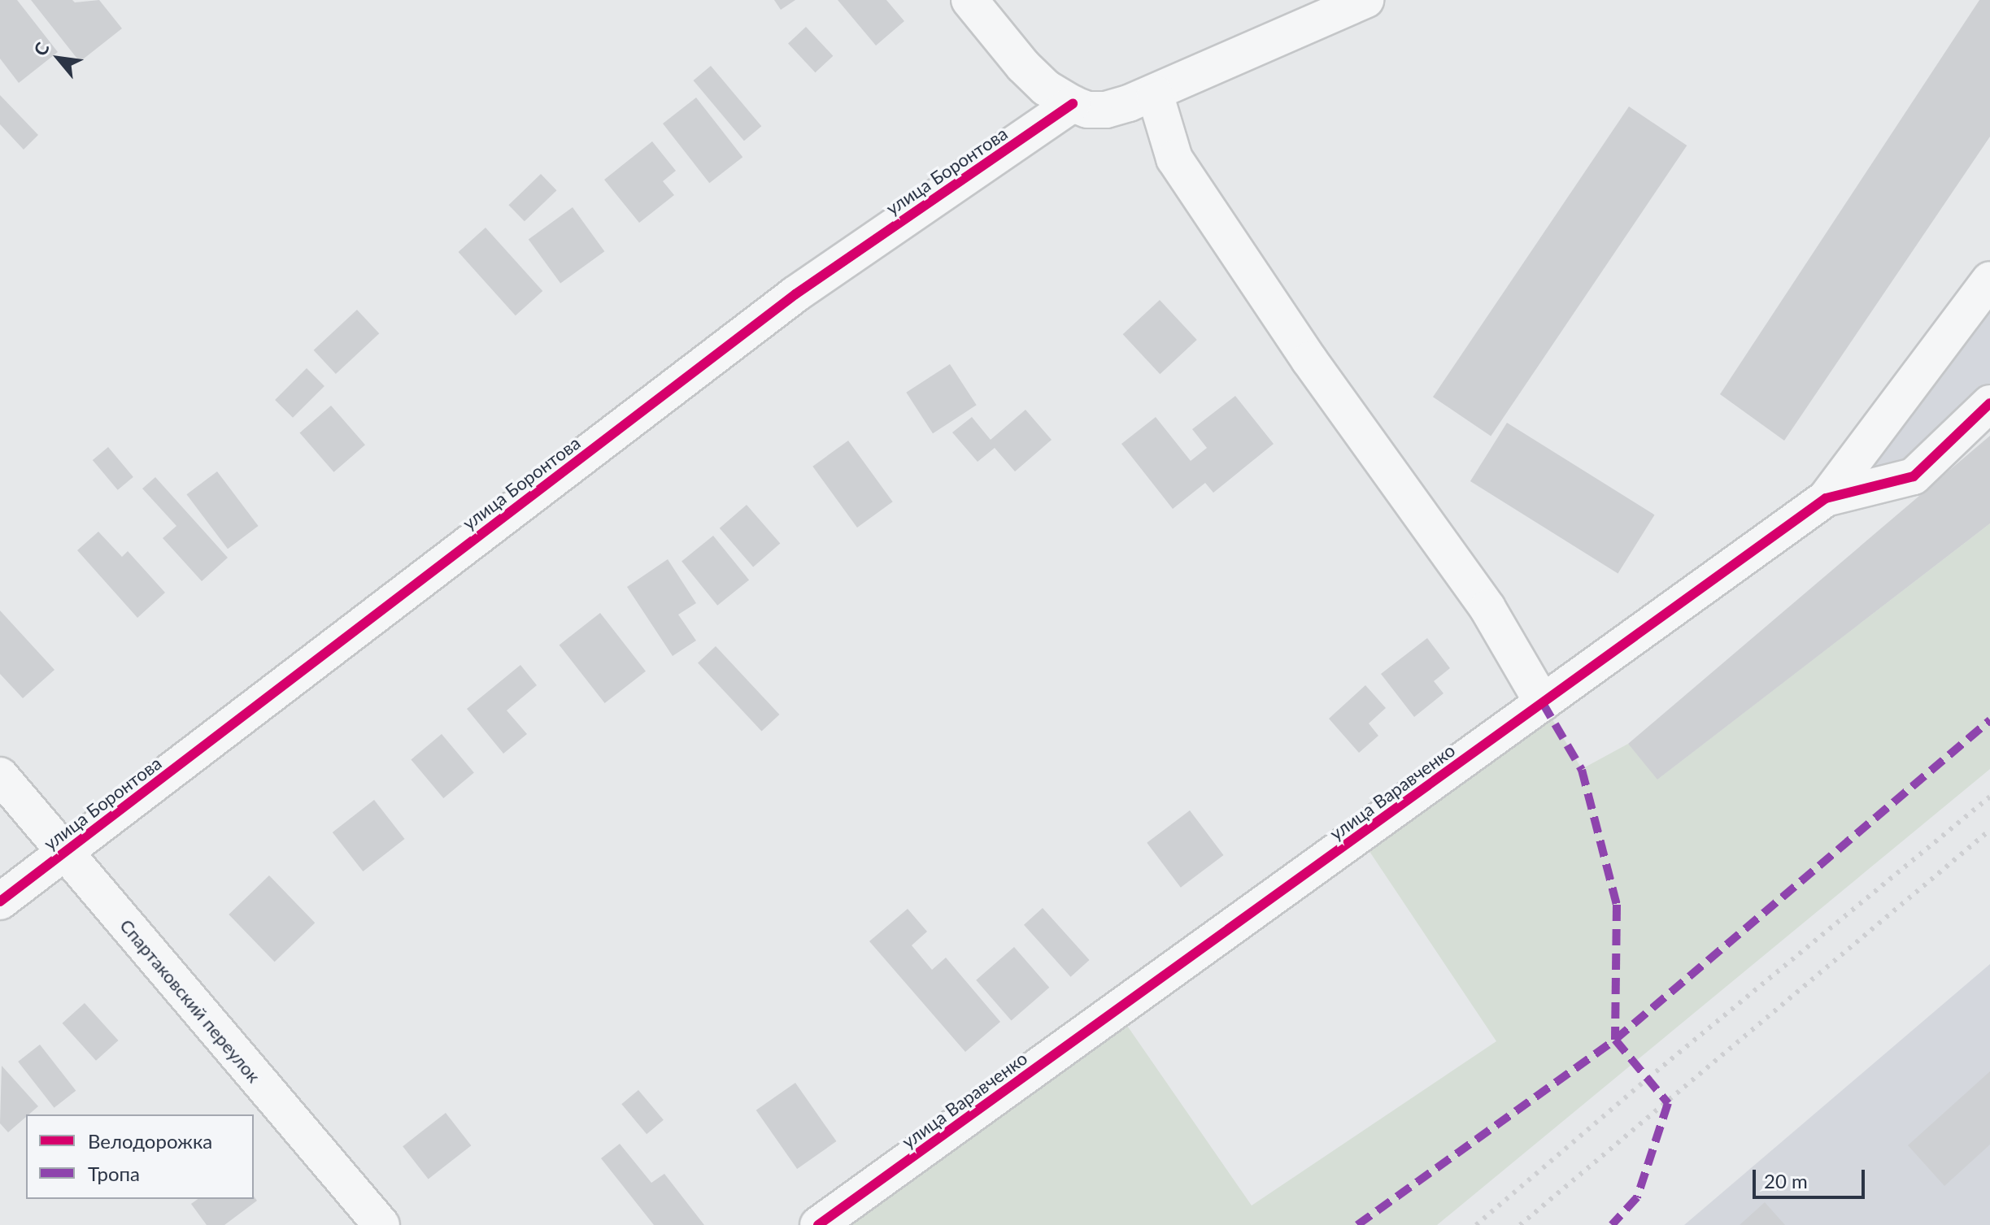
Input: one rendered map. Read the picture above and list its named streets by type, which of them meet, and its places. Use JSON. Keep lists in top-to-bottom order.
{
  "streets": {
    "street": ["улица Боронтова", "улица Варавченко", "Спартаковский переулок"]
  },
  "crossings": [
    ["улица Боронтова", "Спартаковский переулок"]
  ],
  "legend": ["Велодорожка", "Тропа"],
  "scale_bar": "20 m",
  "north": "top left"
}
